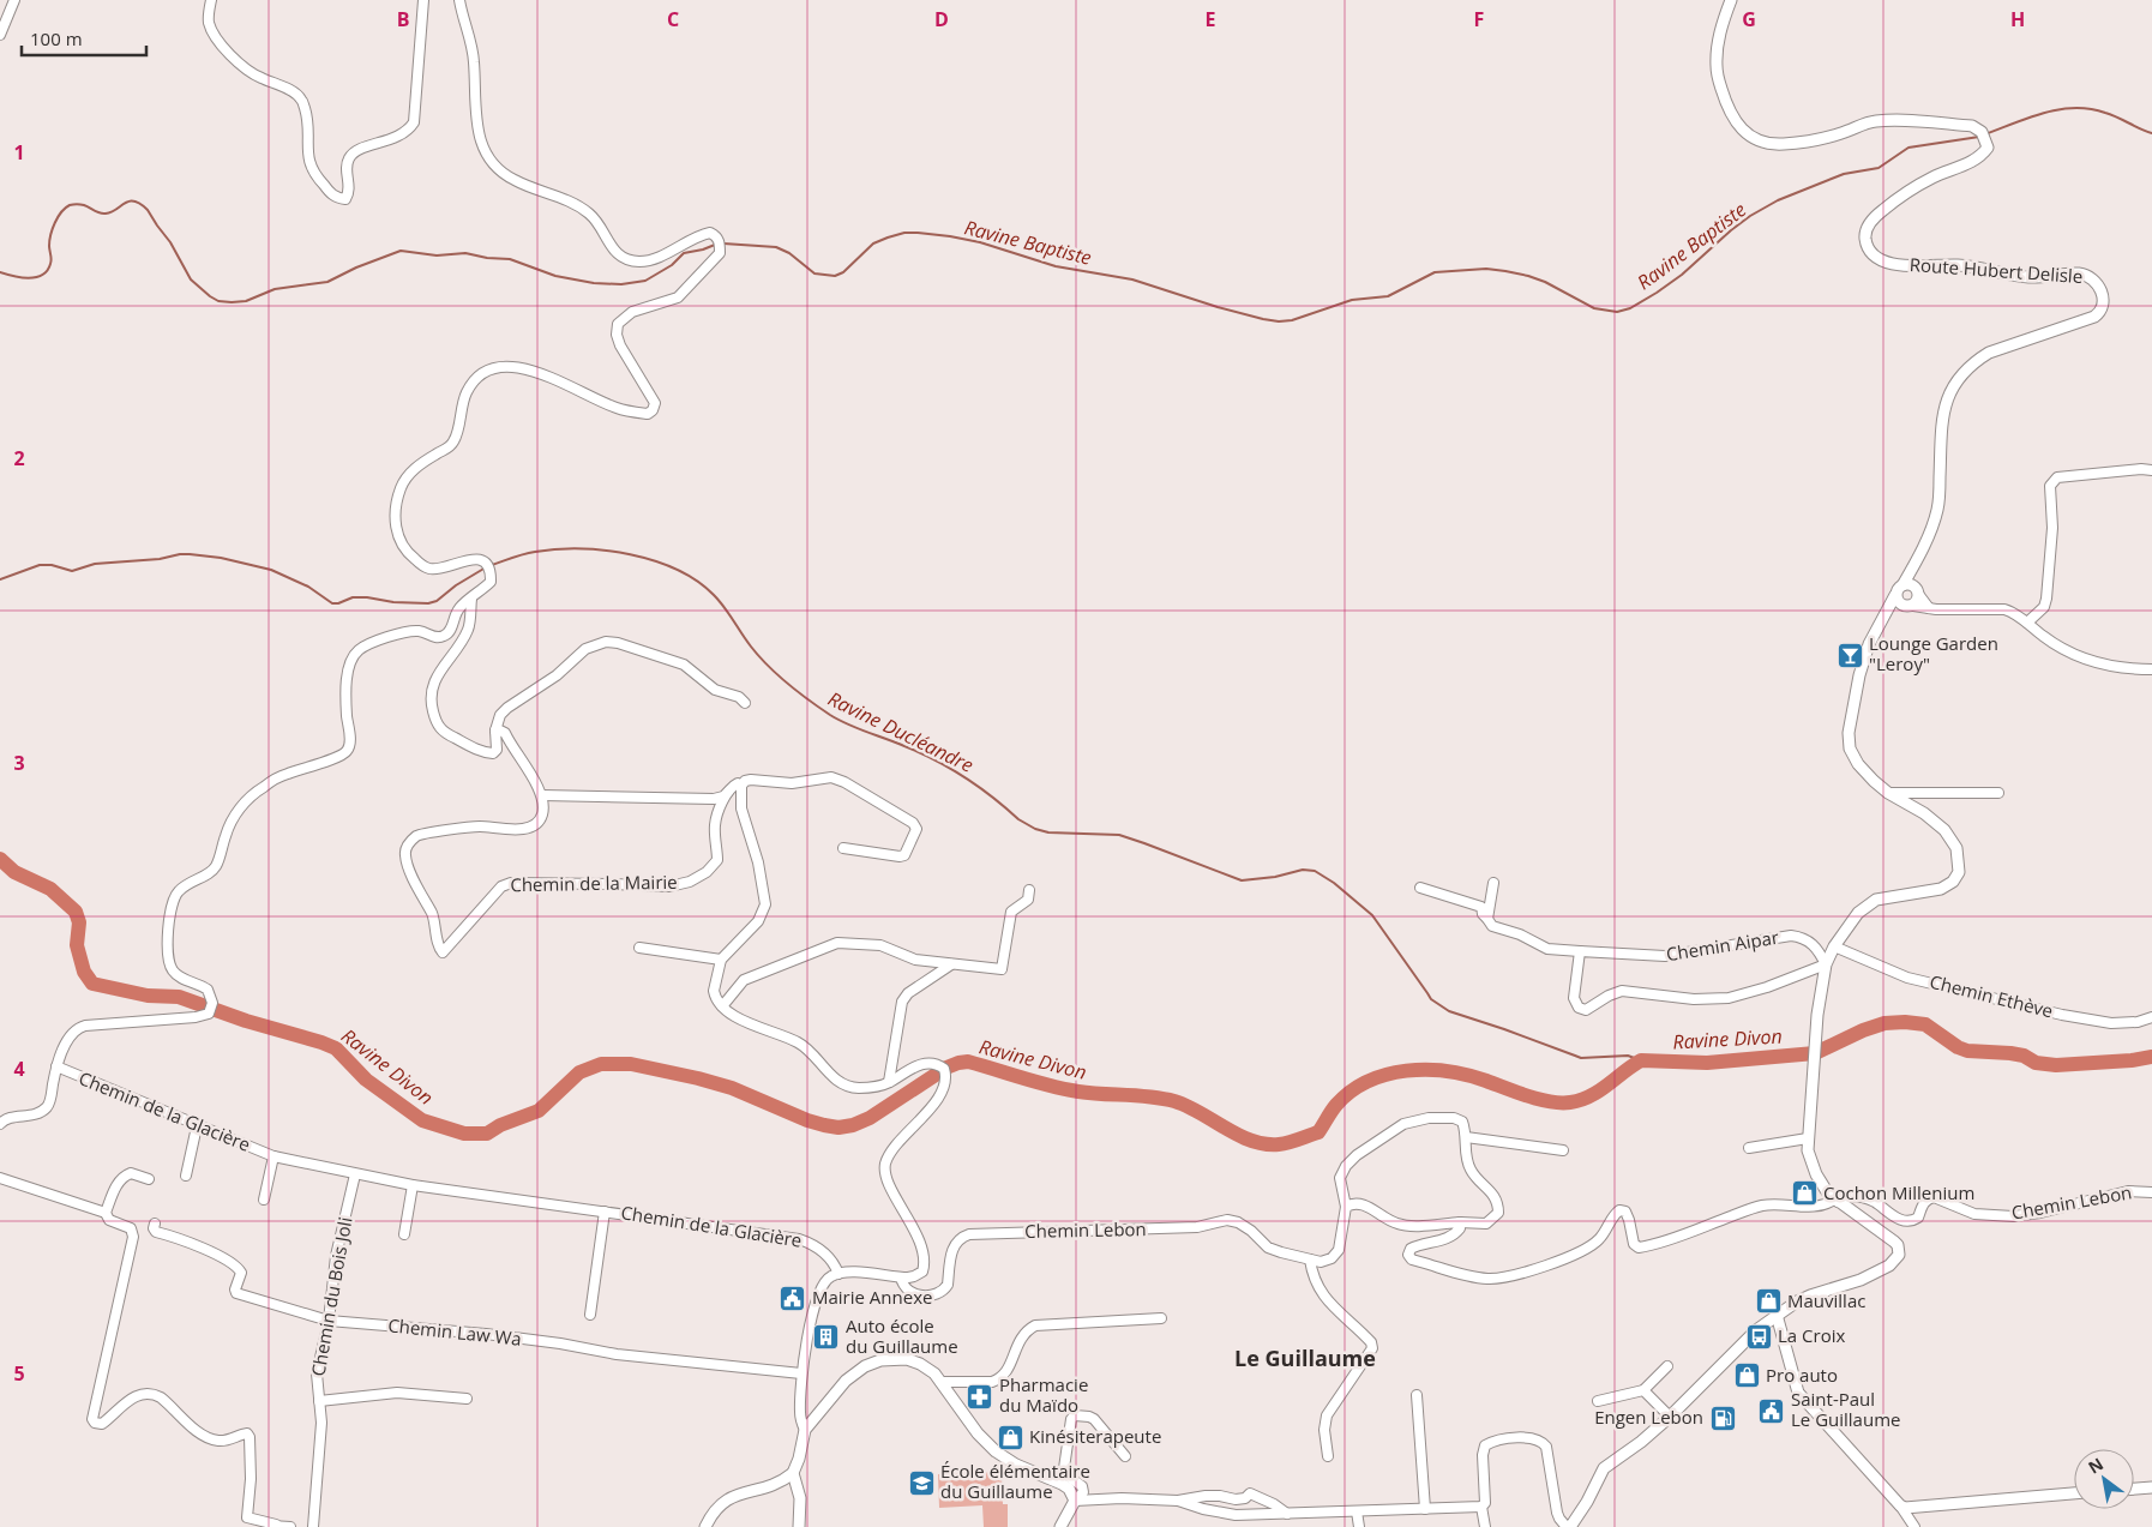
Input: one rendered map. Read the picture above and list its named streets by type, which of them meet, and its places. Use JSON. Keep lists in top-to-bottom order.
{
  "streets": {
    "main road": ["Route Hubert Delisle"],
    "street": [
      "Chemin de la Mairie",
      "Chemin Aipar",
      "Chemin Ethève",
      "Chemin de la Glacière",
      "Chemin Lebon",
      "Chemin du Bois Joli",
      "Chemin Law Wa"
    ]
  },
  "crossings": [
    ["Chemin de la Glacière", "Chemin du Bois Joli"],
    ["Chemin du Bois Joli", "Chemin Law Wa"]
  ],
  "districts": ["Le Guillaume"],
  "water": ["Ravine Baptiste", "Ravine Ducléandre", "Ravine Divon"],
  "places": {
    "bar": ["Lounge Garden \"Leroy\""],
    "shop": [
      "Cochon Millenium",
      "Mauvillac",
      "Pro auto",
      "Kinésiterapeute"
    ],
    "public building": ["Mairie Annexe", "Saint-Paul Le Guillaume"],
    "bus stop": ["La Croix"],
    "building": ["Auto école du Guillaume"],
    "pharmacy": ["Pharmacie du Maïdo"],
    "fuel station": ["Engen Lebon"],
    "school or university": ["École élémentaire du Guillaume"]
  },
  "scale_bar": "100 m",
  "north": "top left",
  "grid": {
    "columns": [
      "B",
      "C",
      "D",
      "E",
      "F",
      "G",
      "H"
    ],
    "rows": [
      "1",
      "2",
      "3",
      "4",
      "5"
    ]
  }
}
